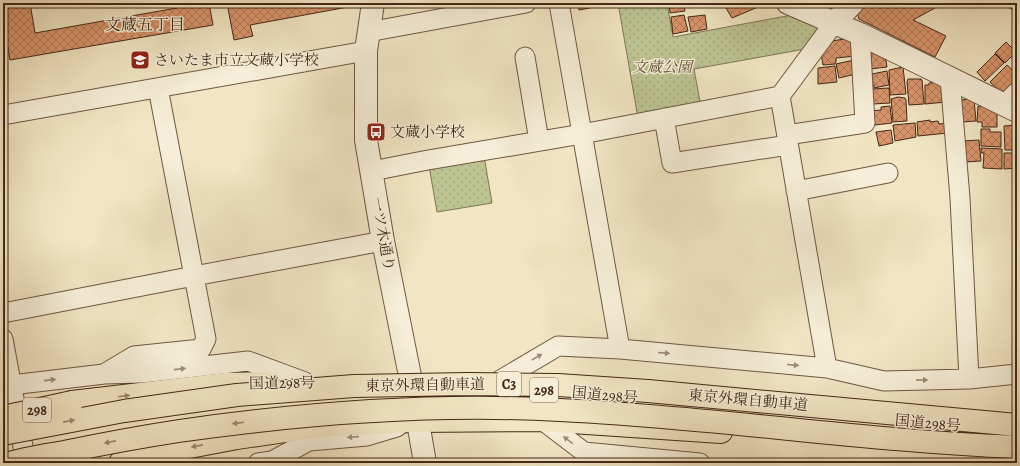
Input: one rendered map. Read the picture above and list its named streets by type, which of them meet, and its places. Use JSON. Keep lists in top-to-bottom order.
{
  "streets": {
    "highway": [
      "国道298号",
      "C3",
      "東京外環自動車道",
      "298"
    ],
    "street": ["一ツ木通り"]
  },
  "crossings": [
    ["一ツ木通り", "国道298号"]
  ],
  "districts": ["文蔵五丁目"],
  "parks": ["文蔵公園"],
  "places": {
    "school or university": ["さいたま市立文蔵小学校"],
    "bus stop": ["文蔵小学校"]
  }
}
